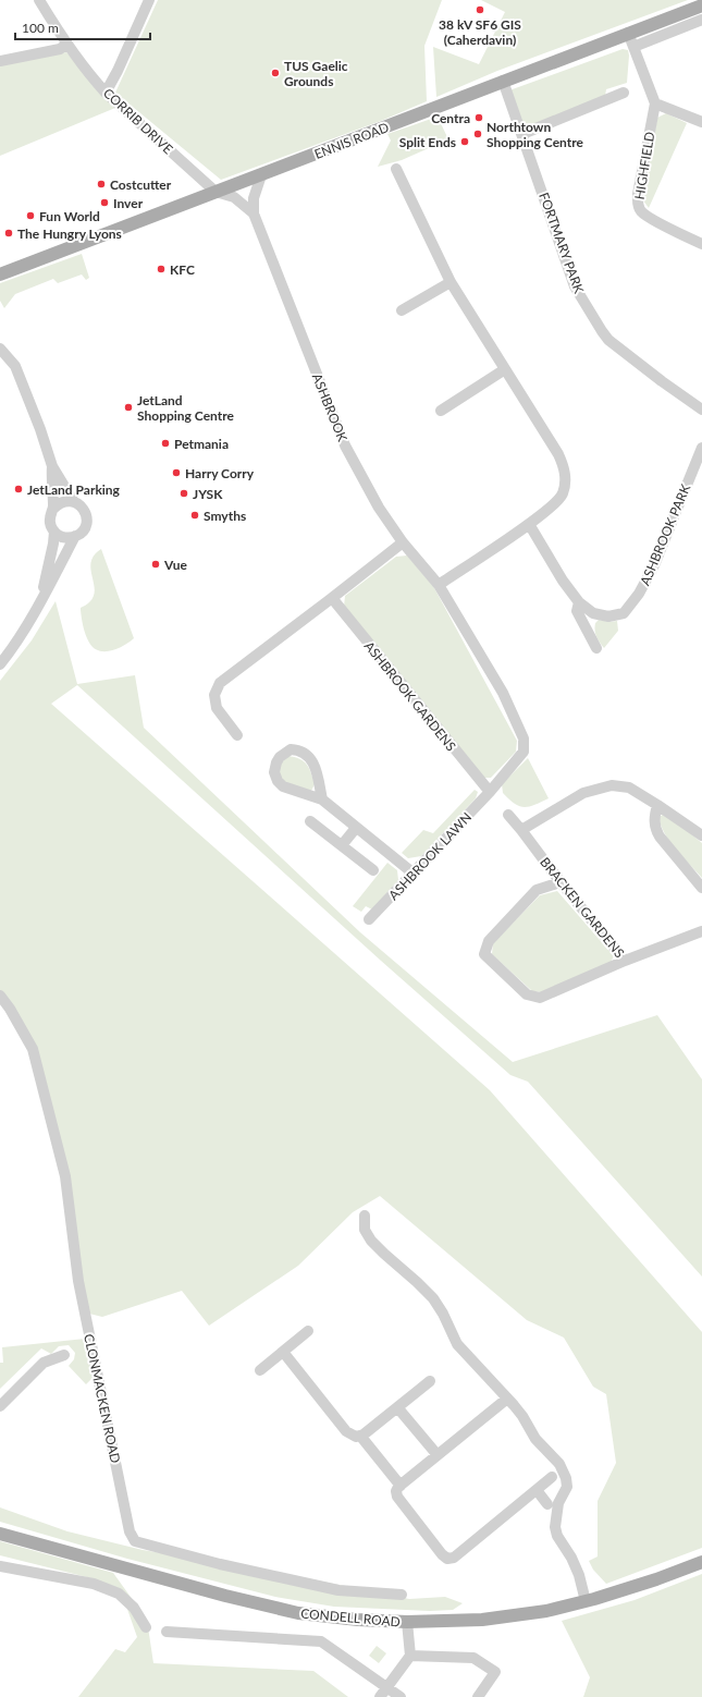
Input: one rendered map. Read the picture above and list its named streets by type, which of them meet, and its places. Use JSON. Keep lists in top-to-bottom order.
{
  "streets": {
    "main road": ["ENNIS ROAD", "CONDELL ROAD"],
    "street": [
      "CORRIB DRIVE",
      "HIGHFIELD",
      "FORTMARY PARK",
      "ASHBROOK",
      "ASHBROOK PARK",
      "ASHBROOK GARDENS",
      "ASHBROOK LAWN",
      "BRACKEN GARDENS",
      "CLONMACKEN ROAD"
    ]
  },
  "crossings": [
    ["CORRIB DRIVE", "ENNIS ROAD"],
    ["CORRIB DRIVE", "ASHBROOK"],
    ["ENNIS ROAD", "FORTMARY PARK"],
    ["ENNIS ROAD", "ASHBROOK"],
    ["ASHBROOK", "ASHBROOK GARDENS"],
    ["ASHBROOK", "ASHBROOK LAWN"],
    ["ASHBROOK GARDENS", "ASHBROOK LAWN"]
  ],
  "places": [
    "38 kV SF6 GIS (Caherdavin)",
    "TUS Gaelic Grounds",
    "Centra",
    "Northtown Shopping Centre",
    "Split Ends",
    "Costcutter",
    "Inver",
    "Fun World",
    "The Hungry Lyons",
    "KFC",
    "JetLand Shopping Centre",
    "Petmania",
    "Harry Corry",
    "JetLand Parking",
    "JYSK",
    "Smyths",
    "Vue"
  ],
  "scale_bar": "100 m"
}
